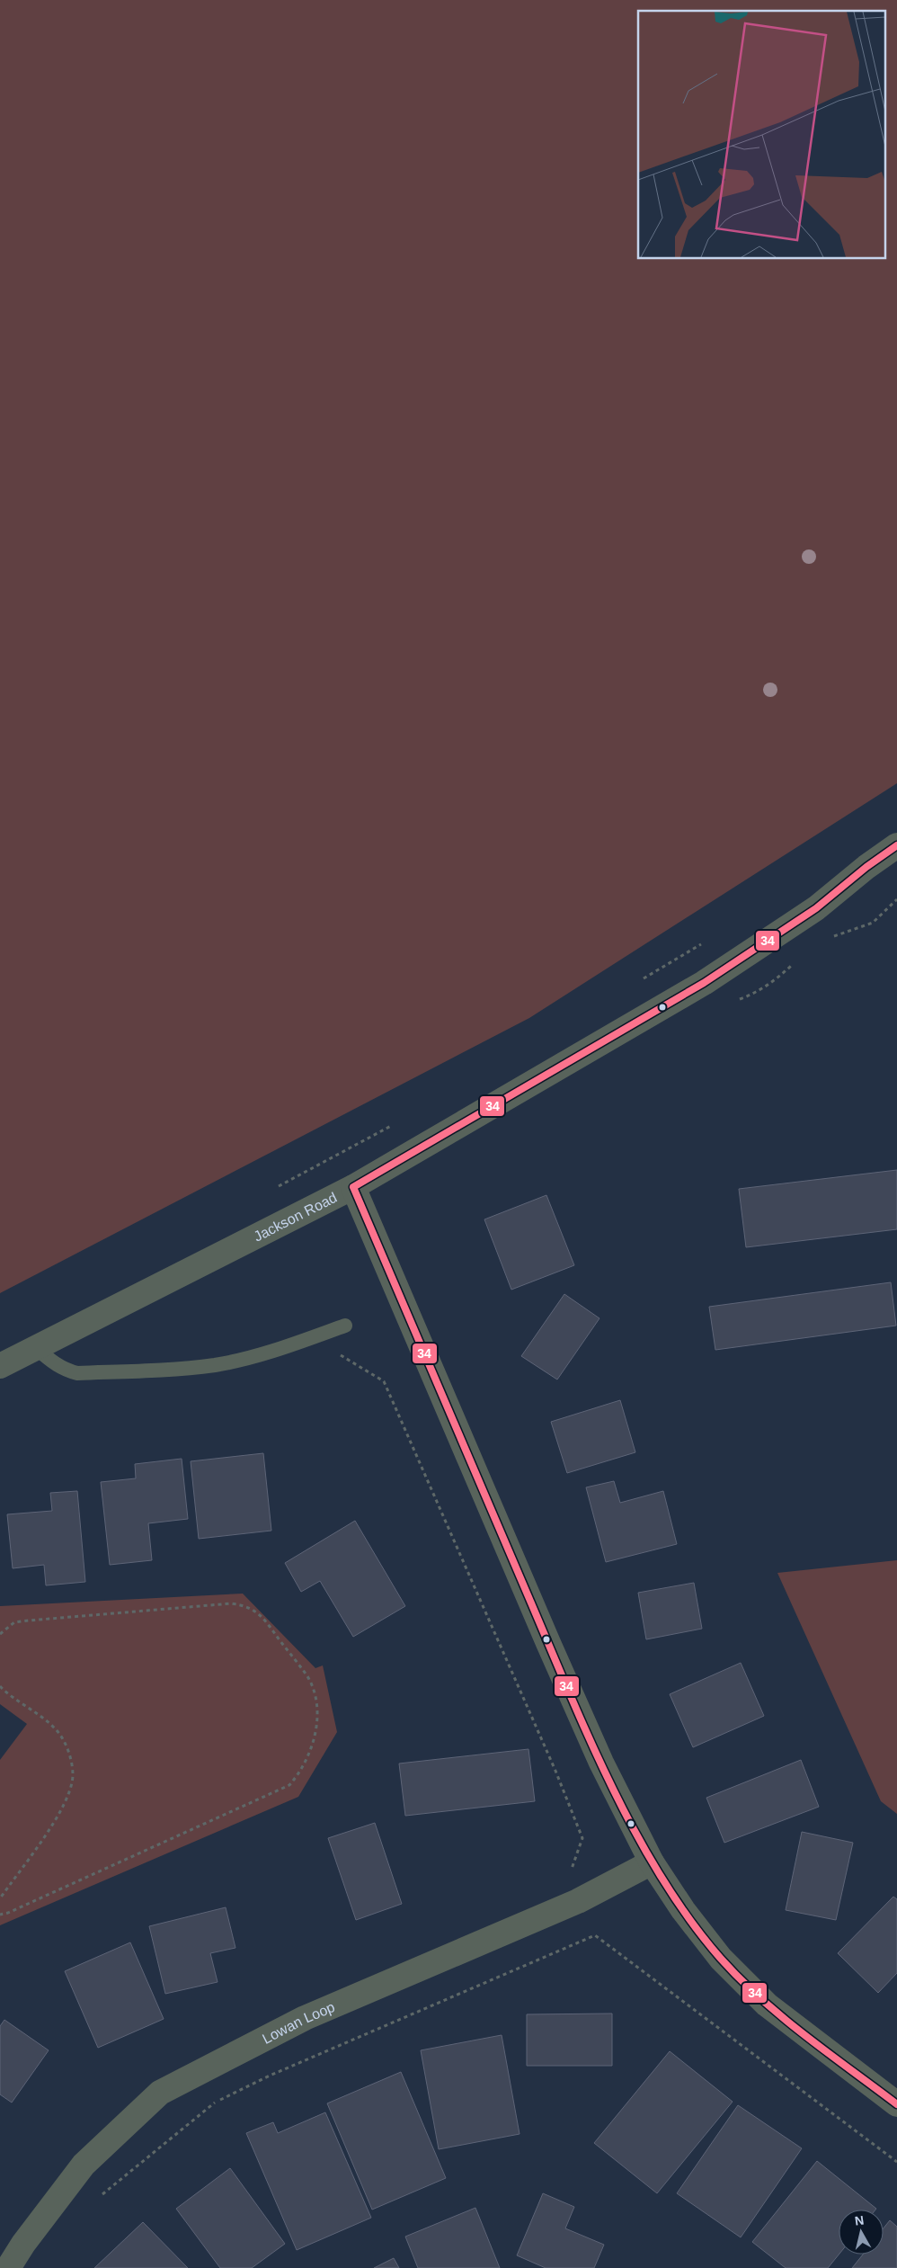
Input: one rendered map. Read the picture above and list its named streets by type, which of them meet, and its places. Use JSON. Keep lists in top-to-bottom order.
{
  "streets": {
    "street": ["Jackson Road", "Lowan Loop"]
  },
  "lines": ["transit line 34"],
  "north": "top"
}
